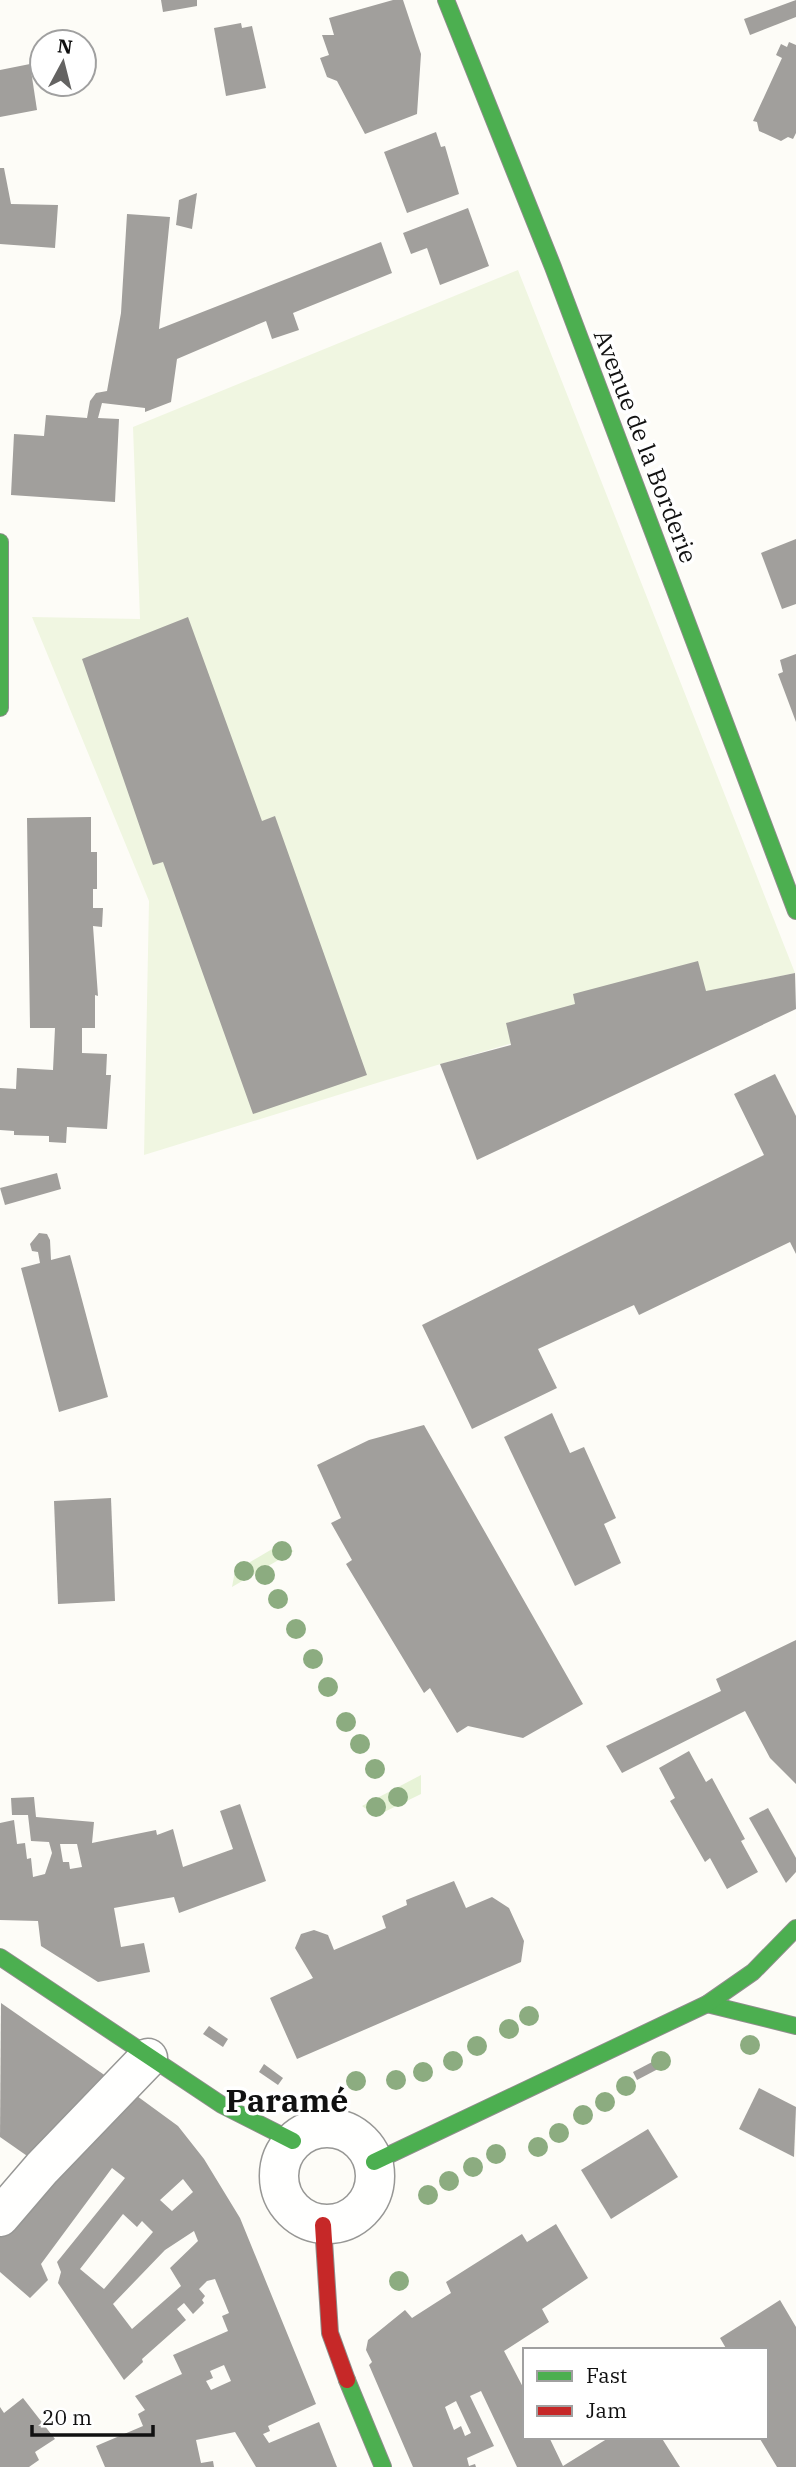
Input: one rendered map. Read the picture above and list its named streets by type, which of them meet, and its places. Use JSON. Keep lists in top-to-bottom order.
{
  "streets": {
    "street": ["Avenue de la Borderie"]
  },
  "districts": ["Paramé"],
  "legend": ["Fast", "Jam"],
  "scale_bar": "20 m",
  "north": "top"
}
